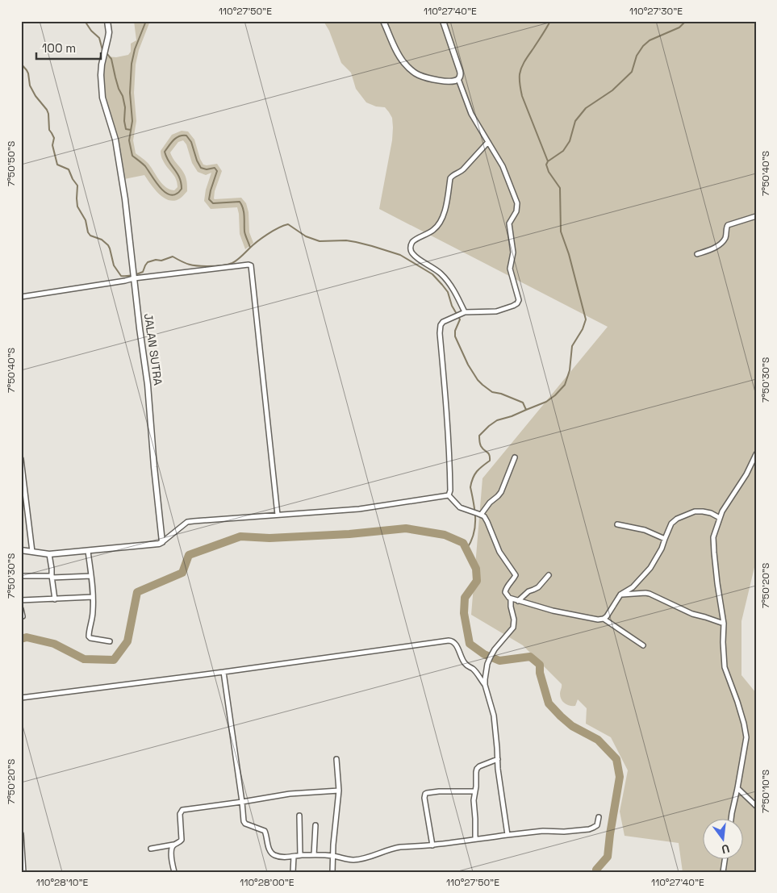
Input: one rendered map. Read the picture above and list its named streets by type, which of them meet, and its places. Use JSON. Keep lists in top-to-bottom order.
{
  "streets": {
    "street": ["JALAN SUTRA"]
  },
  "scale_bar": "100 m",
  "north": "bottom",
  "coordinates": [
    "110°27'50\"E",
    "110°27'40\"E",
    "110°27'30\"E",
    "7°50'50\"S",
    "7°50'40\"S",
    "7°50'30\"S",
    "7°50'20\"S",
    "7°50'10\"S",
    "110°28'10\"E",
    "110°28'00\"E"
  ]
}
